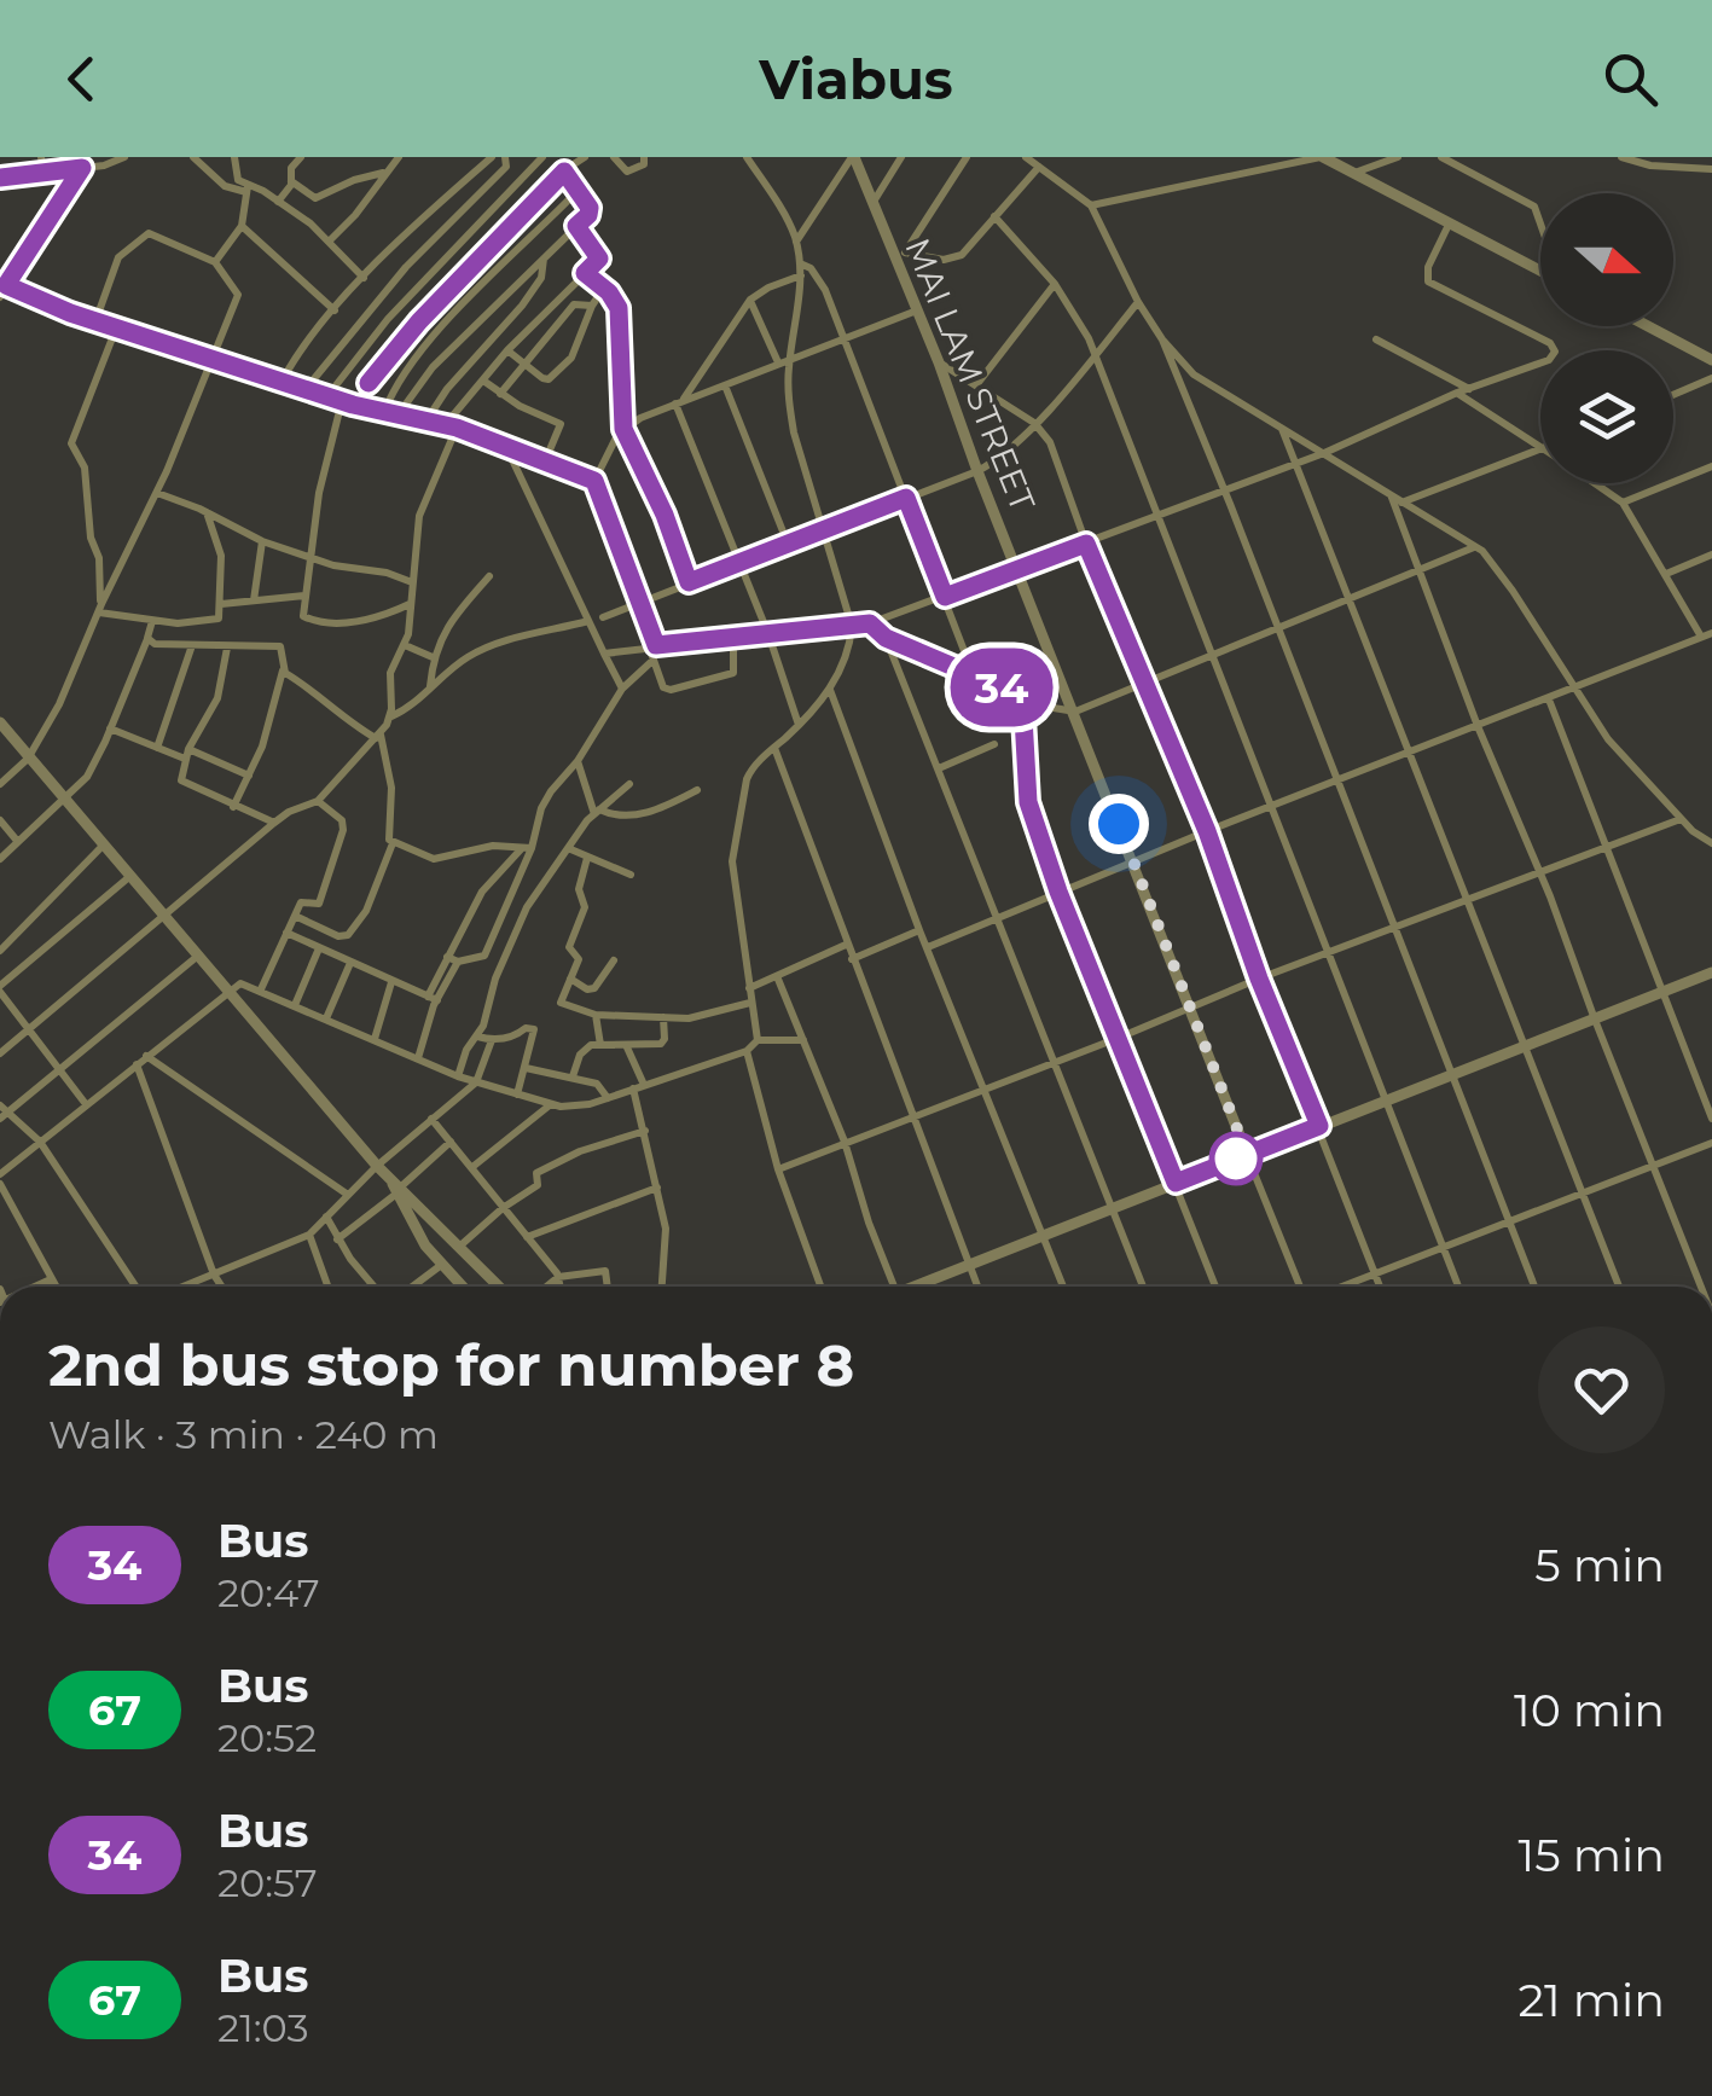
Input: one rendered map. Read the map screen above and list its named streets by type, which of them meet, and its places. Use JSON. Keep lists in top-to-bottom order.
{
  "streets": {
    "street": ["MAI LAM STREET"]
  },
  "lines": ["bus line 34"],
  "north": "right",
  "page": {
    "header": "Viabus",
    "on_map": "34",
    "heading": ["2nd bus stop for number 8", "Walk · 3 min · 240 m"],
    "list": [
      {
        "mark": "34",
        "name": "Bus",
        "note": "20:47",
        "value": "5 min"
      },
      {
        "mark": "67",
        "name": "Bus",
        "note": "20:52",
        "value": "10 min"
      },
      {
        "mark": "34",
        "name": "Bus",
        "note": "20:57",
        "value": "15 min"
      },
      {
        "mark": "67",
        "name": "Bus",
        "note": "21:03",
        "value": "21 min"
      }
    ]
  }
}
